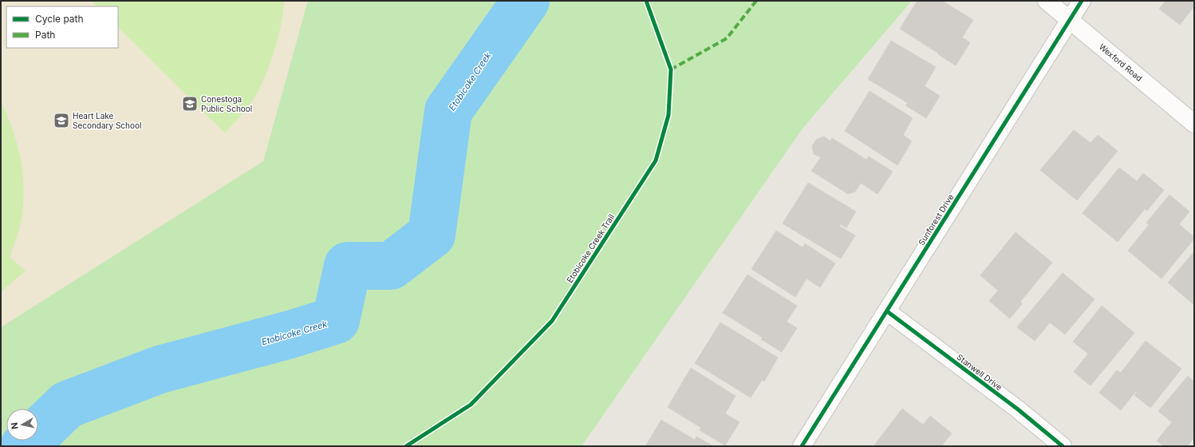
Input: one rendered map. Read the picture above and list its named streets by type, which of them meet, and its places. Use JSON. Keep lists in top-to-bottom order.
{
  "streets": {
    "street": ["Wexford Road", "Sunforest Drive", "Stanwell Drive"],
    "cycle path": ["Etobicoke Creek Trail"]
  },
  "crossings": [
    ["Wexford Road", "Sunforest Drive"],
    ["Sunforest Drive", "Stanwell Drive"]
  ],
  "water": ["Etobicoke Creek"],
  "places": {
    "school or university": ["Conestoga Public School", "Heart Lake Secondary School"]
  },
  "legend": ["Cycle path", "Path"],
  "north": "left"
}
